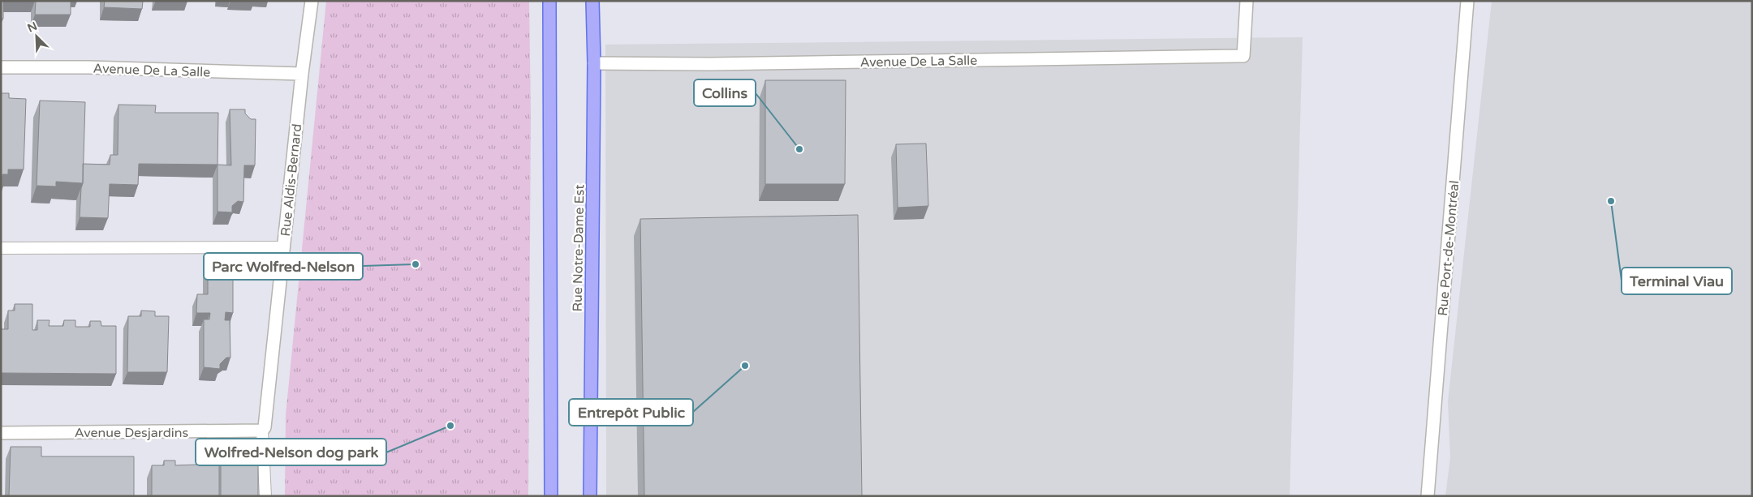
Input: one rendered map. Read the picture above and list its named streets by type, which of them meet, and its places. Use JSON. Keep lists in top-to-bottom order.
{
  "streets": {
    "main road": ["Rue Notre-Dame Est"],
    "street": [
      "Avenue De La Salle",
      "Rue Aldis-Bernard",
      "Rue Port-de-Montréal",
      "Avenue Desjardins"
    ]
  },
  "crossings": [
    ["Avenue De La Salle", "Rue Aldis-Bernard"],
    ["Avenue De La Salle", "Rue Notre-Dame Est"],
    ["Rue Aldis-Bernard", "Avenue Desjardins"]
  ],
  "places": [
    "Collins",
    "Terminal Viau",
    "Parc Wolfred-Nelson",
    "Entrepôt Public",
    "Wolfred-Nelson dog park"
  ],
  "north": "top left"
}
